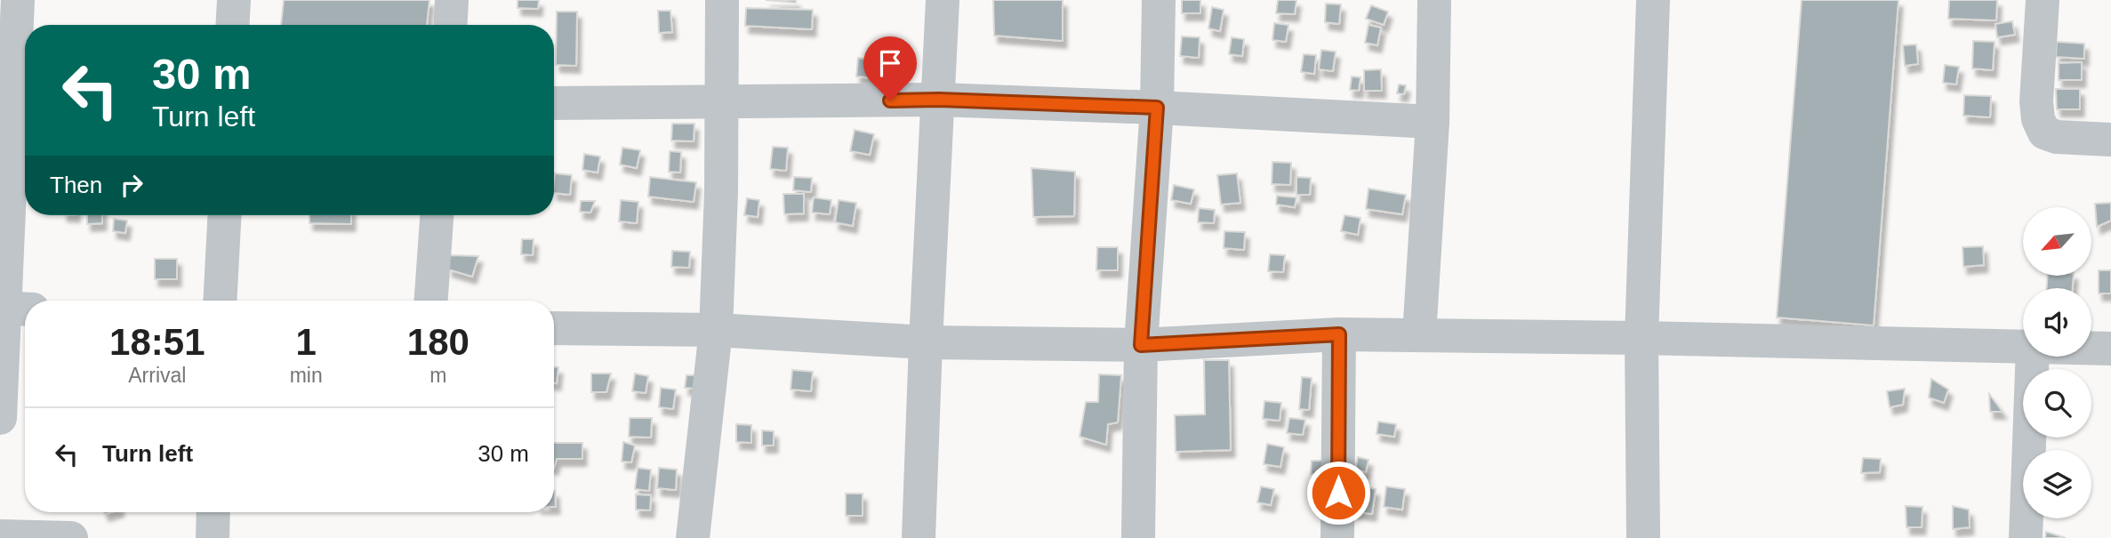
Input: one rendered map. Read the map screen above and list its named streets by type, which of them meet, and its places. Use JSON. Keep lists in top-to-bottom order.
{
  "north": "bottom left",
  "page": {
    "turn": ["30 m", "Turn left"],
    "then": "Then",
    "eta": [
      "18:51",
      "Arrival",
      "1",
      "min",
      "180",
      "m"
    ],
    "list": [
      {
        "name": "Turn left",
        "value": "30 m"
      }
    ]
  }
}
